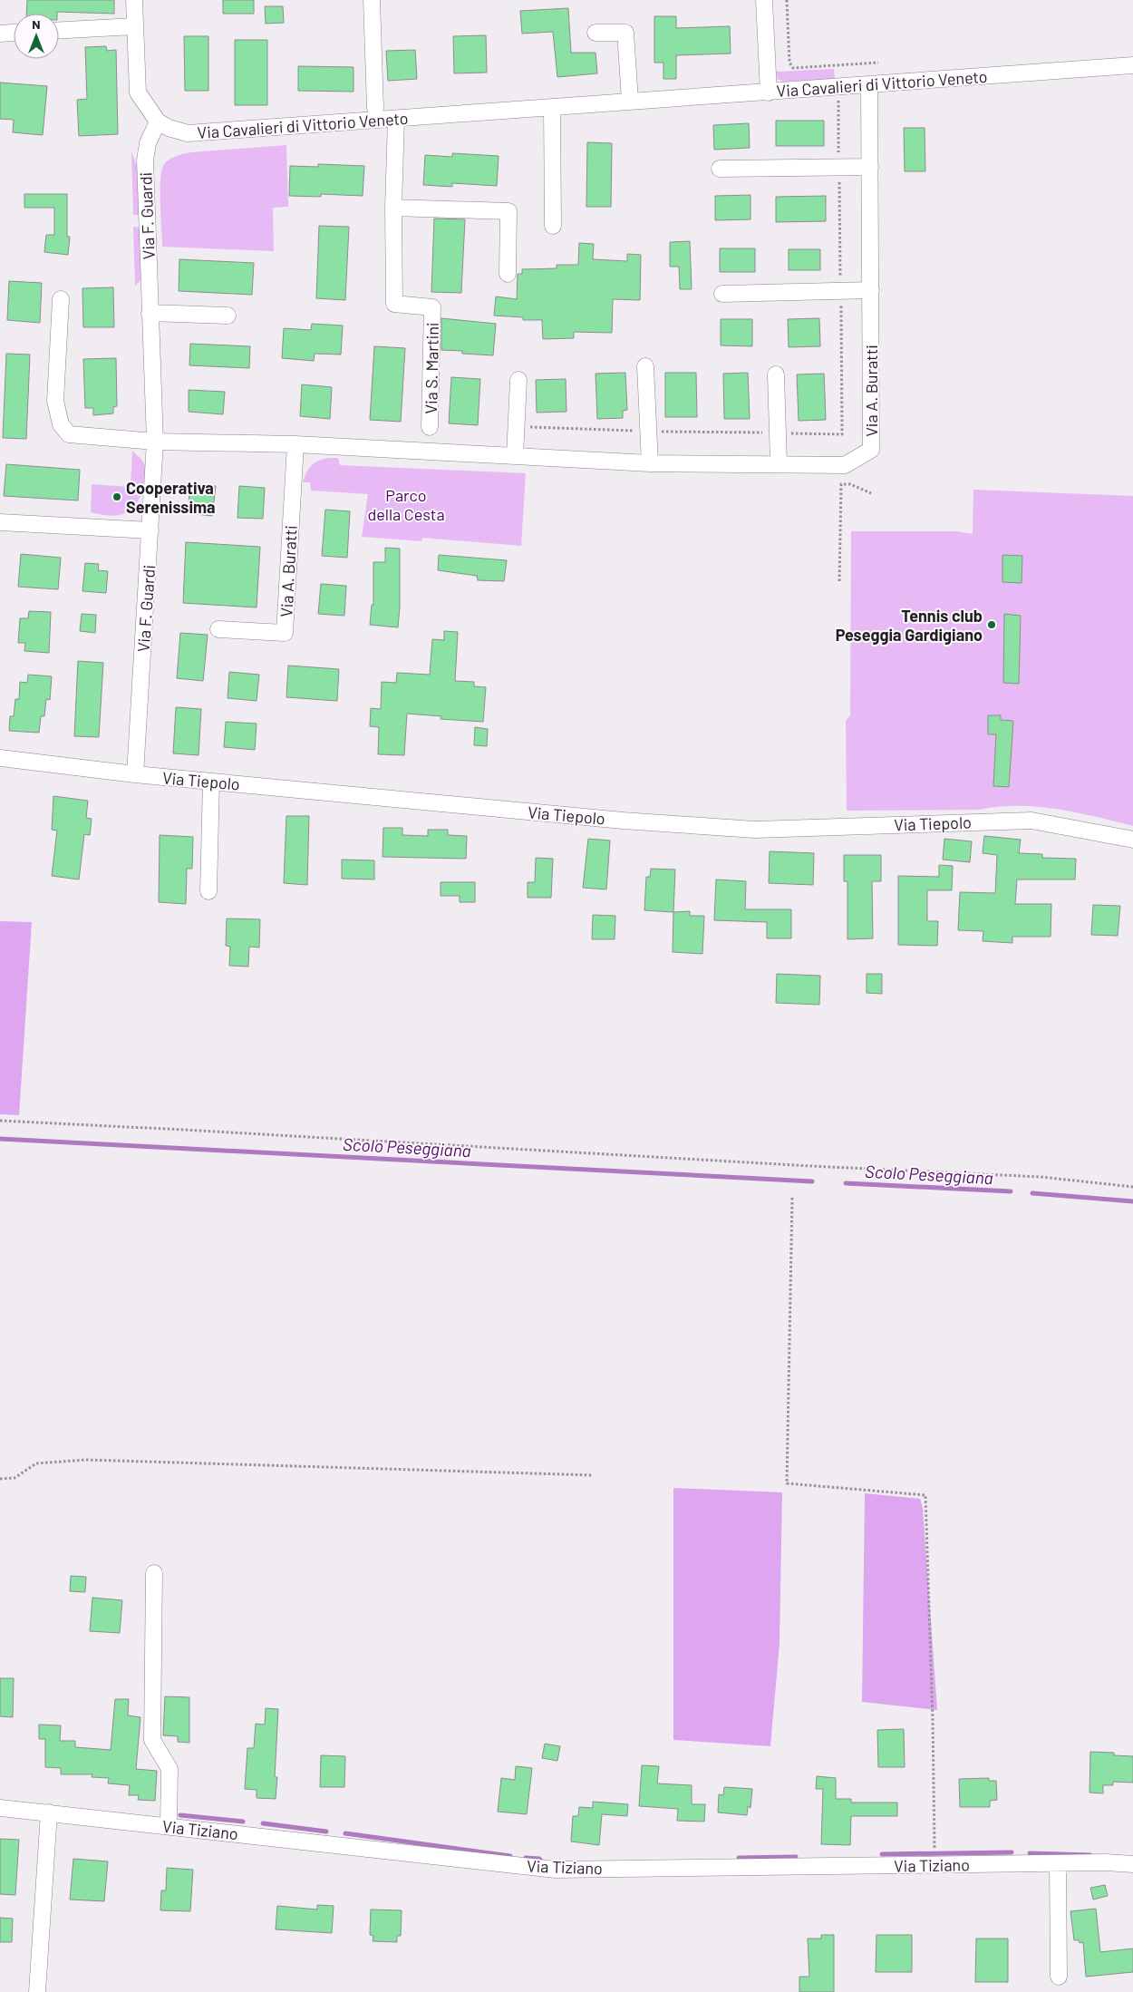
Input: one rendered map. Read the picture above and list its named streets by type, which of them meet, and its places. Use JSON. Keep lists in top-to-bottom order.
{
  "streets": {
    "street": [
      "Via Cavalieri di Vittorio Veneto",
      "Via F. Guardi",
      "Via S. Martini",
      "Via A. Buratti",
      "Via Tiepolo",
      "Via Tiziano"
    ]
  },
  "crossings": [
    ["Via Cavalieri di Vittorio Veneto", "Via F. Guardi"],
    ["Via Cavalieri di Vittorio Veneto", "Via S. Martini"],
    ["Via Cavalieri di Vittorio Veneto", "Via A. Buratti"],
    ["Via F. Guardi", "Via A. Buratti"],
    ["Via F. Guardi", "Via Tiepolo"]
  ],
  "water": ["Scolo Peseggiana"],
  "parks": ["Parco della Cesta"],
  "places": ["Cooperativa Serenissima", "Tennis club Peseggia Gardigiano"],
  "north": "top"
}
